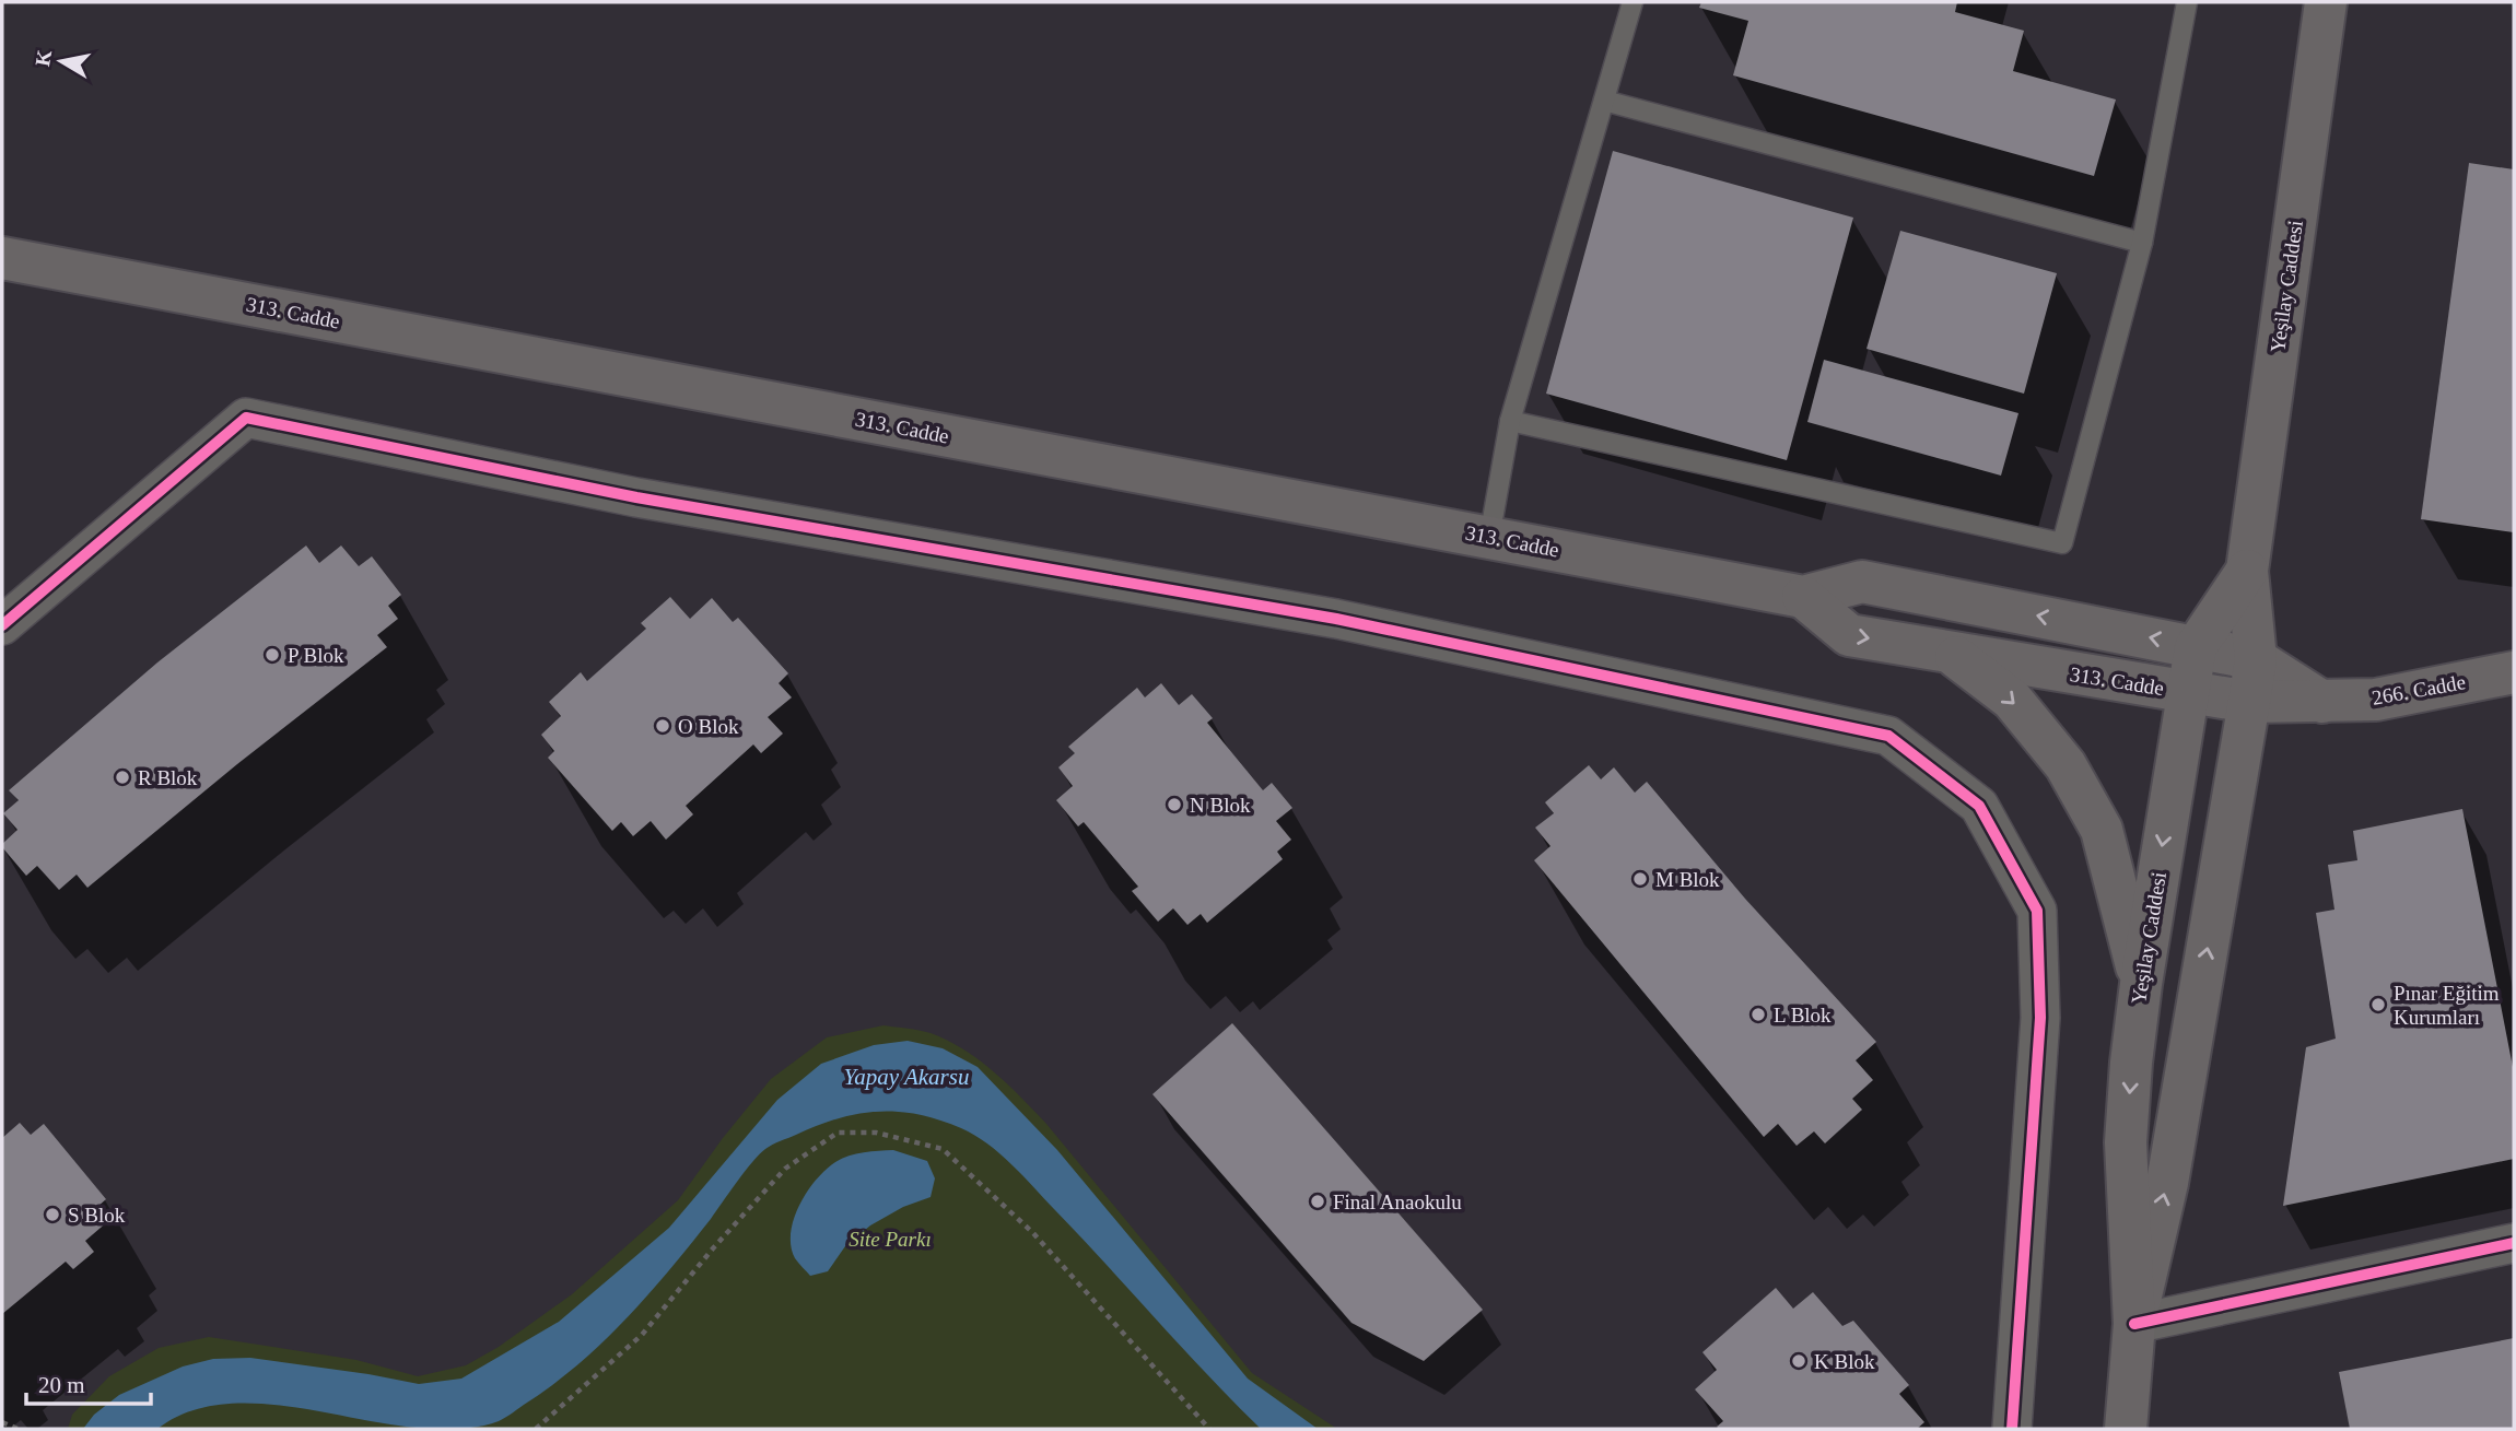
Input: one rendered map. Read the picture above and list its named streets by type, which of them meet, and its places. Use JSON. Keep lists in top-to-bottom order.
{
  "streets": {
    "main road": ["Yeşilay Caddesi", "313. Cadde", "266. Cadde"]
  },
  "crossings": [
    ["Yeşilay Caddesi", "313. Cadde"],
    ["Yeşilay Caddesi", "266. Cadde"],
    ["313. Cadde", "266. Cadde"]
  ],
  "water": ["Yapay Akarsu"],
  "parks": ["Site Parkı"],
  "places": [
    "P Blok",
    "O Blok",
    "R Blok",
    "N Blok",
    "M Blok",
    "Pınar Eğitim Kurumları",
    "L Blok",
    "Final Anaokulu",
    "S Blok",
    "K Blok"
  ],
  "scale_bar": "20 m",
  "north": "left"
}
